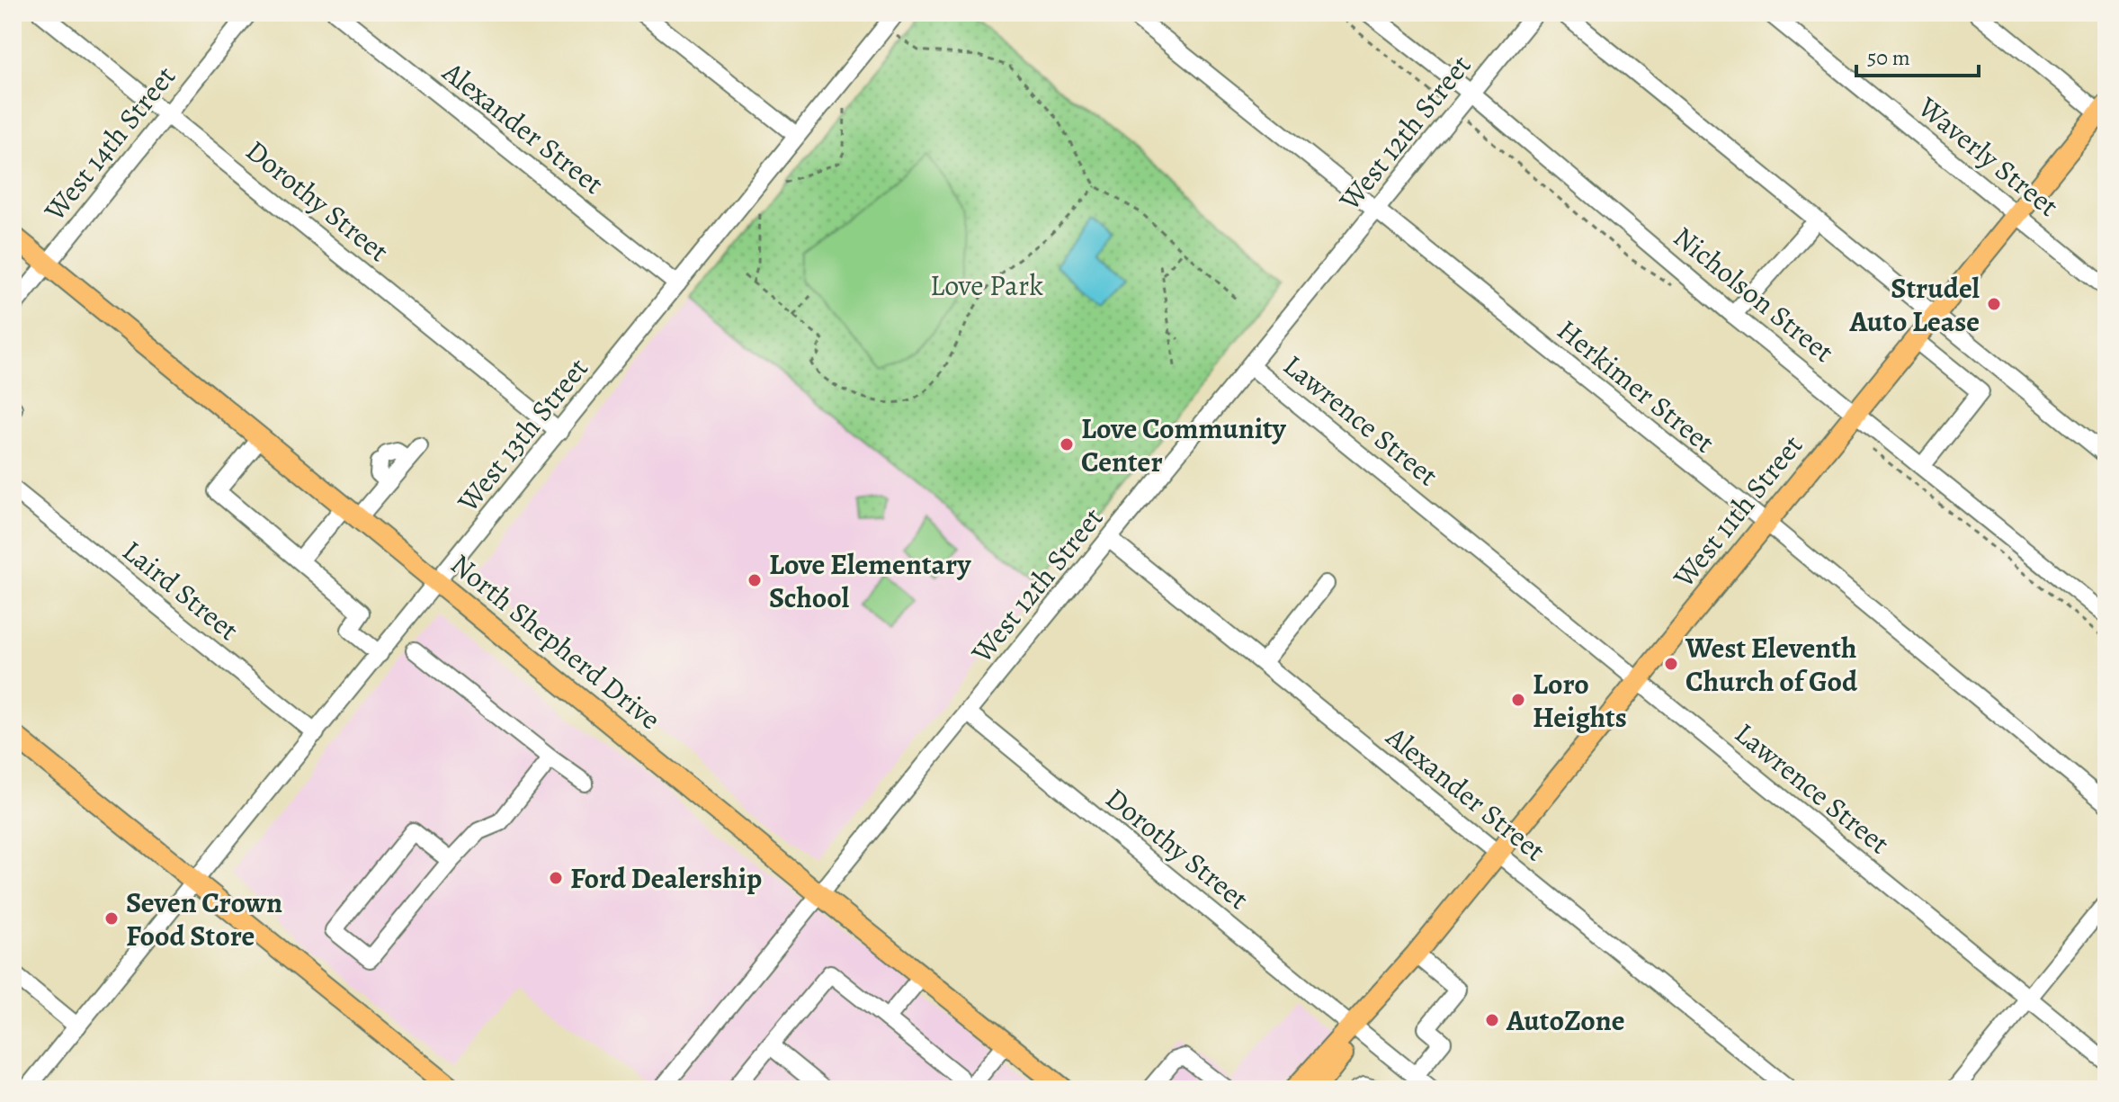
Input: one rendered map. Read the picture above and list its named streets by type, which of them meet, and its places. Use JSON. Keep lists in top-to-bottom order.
{
  "streets": {
    "main road": ["West 11th Street", "North Shepherd Drive"],
    "street": [
      "Alexander Street",
      "West 12th Street",
      "West 14th Street",
      "Waverly Street",
      "Dorothy Street",
      "Nicholson Street",
      "Herkimer Street",
      "Lawrence Street",
      "West 13th Street",
      "Laird Street"
    ]
  },
  "crossings": [
    ["Alexander Street", "West 12th Street"],
    ["Alexander Street", "West 13th Street"],
    ["Alexander Street", "West 11th Street"],
    ["West 12th Street", "Dorothy Street"],
    ["West 12th Street", "Nicholson Street"],
    ["West 12th Street", "Herkimer Street"],
    ["West 12th Street", "Lawrence Street"],
    ["West 12th Street", "North Shepherd Drive"],
    ["West 14th Street", "Dorothy Street"],
    ["West 14th Street", "North Shepherd Drive"],
    ["Waverly Street", "West 11th Street"],
    ["Dorothy Street", "West 13th Street"],
    ["Dorothy Street", "West 11th Street"],
    ["Nicholson Street", "West 11th Street"],
    ["Herkimer Street", "West 11th Street"],
    ["Lawrence Street", "West 11th Street"],
    ["West 13th Street", "Laird Street"],
    ["West 13th Street", "North Shepherd Drive"]
  ],
  "parks": ["Love Park"],
  "places": [
    "Strudel Auto Lease",
    "Love Community Center",
    "Love Elementary School",
    "West Eleventh Church of God",
    "Loro Heights",
    "Ford Dealership",
    "Seven Crown Food Store",
    "AutoZone"
  ],
  "scale_bar": "50 m"
}
